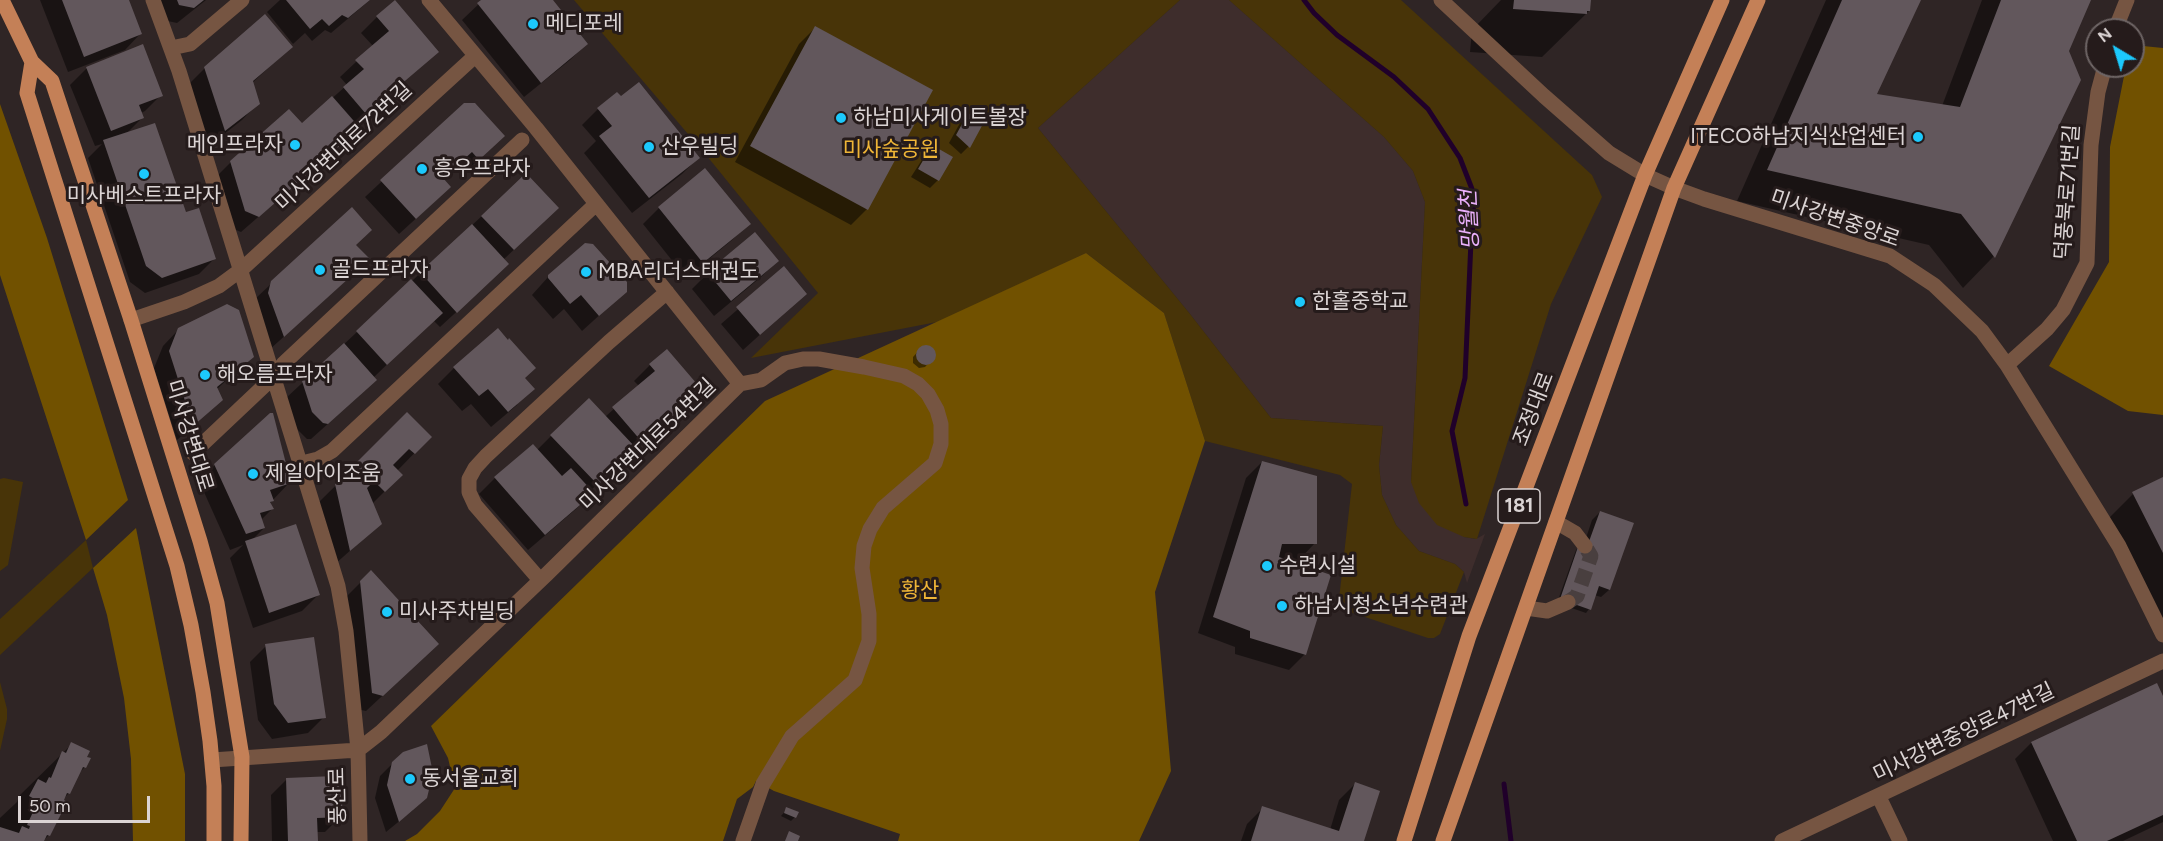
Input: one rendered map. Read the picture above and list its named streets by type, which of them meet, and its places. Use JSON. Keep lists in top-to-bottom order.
{
  "streets": {
    "main road": ["조정대로", "미사강변대로", "181"],
    "street": [
      "미사강변대로72번길",
      "덕풍북로71번길",
      "미사강변중앙로",
      "미사강변대로54번길",
      "미사강변중앙로47번길",
      "풍산로"
    ]
  },
  "crossings": [
    ["미사강변대로72번길", "미사강변대로"],
    ["미사강변대로72번길", "미사강변대로54번길"],
    ["미사강변대로72번길", "풍산로"],
    ["덕풍북로71번길", "미사강변중앙로"],
    ["미사강변중앙로", "조정대로"],
    ["미사강변대로54번길", "풍산로"]
  ],
  "water": ["망월천"],
  "parks": ["미사숲공원", "황산"],
  "places": [
    "메디포레",
    "하남미사게이트볼장",
    "ITECO하남지식산업센터",
    "메인프라자",
    "산우빌딩",
    "흥우프라자",
    "미사베스트프라자",
    "골드프라자",
    "MBA리더스태권도",
    "한홀중학교",
    "해오름프라자",
    "제일아이조움",
    "수련시설",
    "하남시청소년수련관",
    "미사주차빌딩",
    "동서울교회"
  ],
  "scale_bar": "50 m",
  "north": "top left"
}
